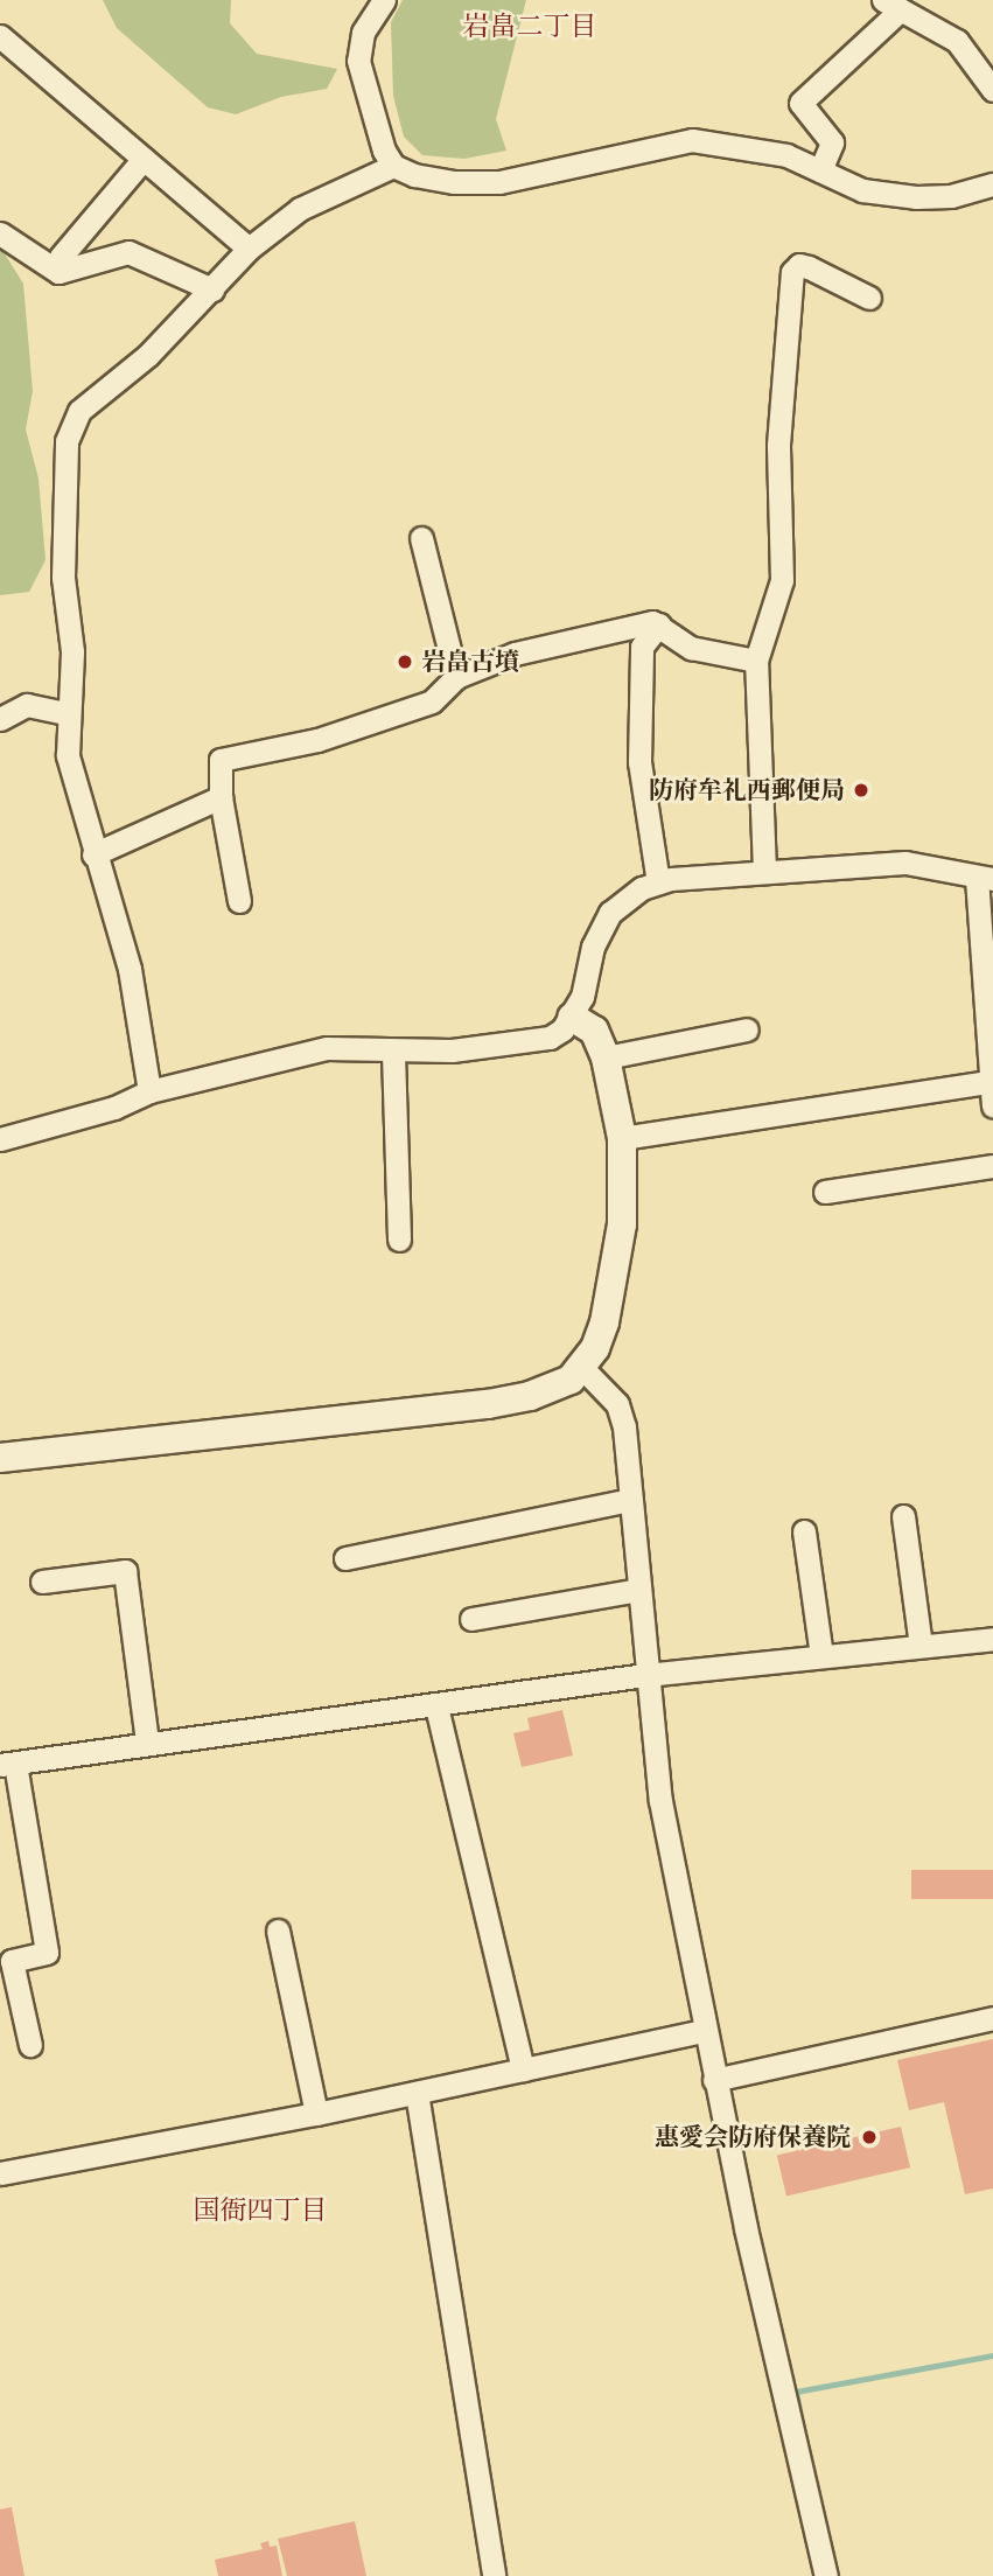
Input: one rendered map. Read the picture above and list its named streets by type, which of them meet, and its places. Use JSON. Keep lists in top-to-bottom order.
{
  "districts": ["岩畠二丁目", "国衙四丁目"],
  "places": ["岩畠古墳", "防府牟礼西郵便局", "惠愛会防府保養院"]
}
